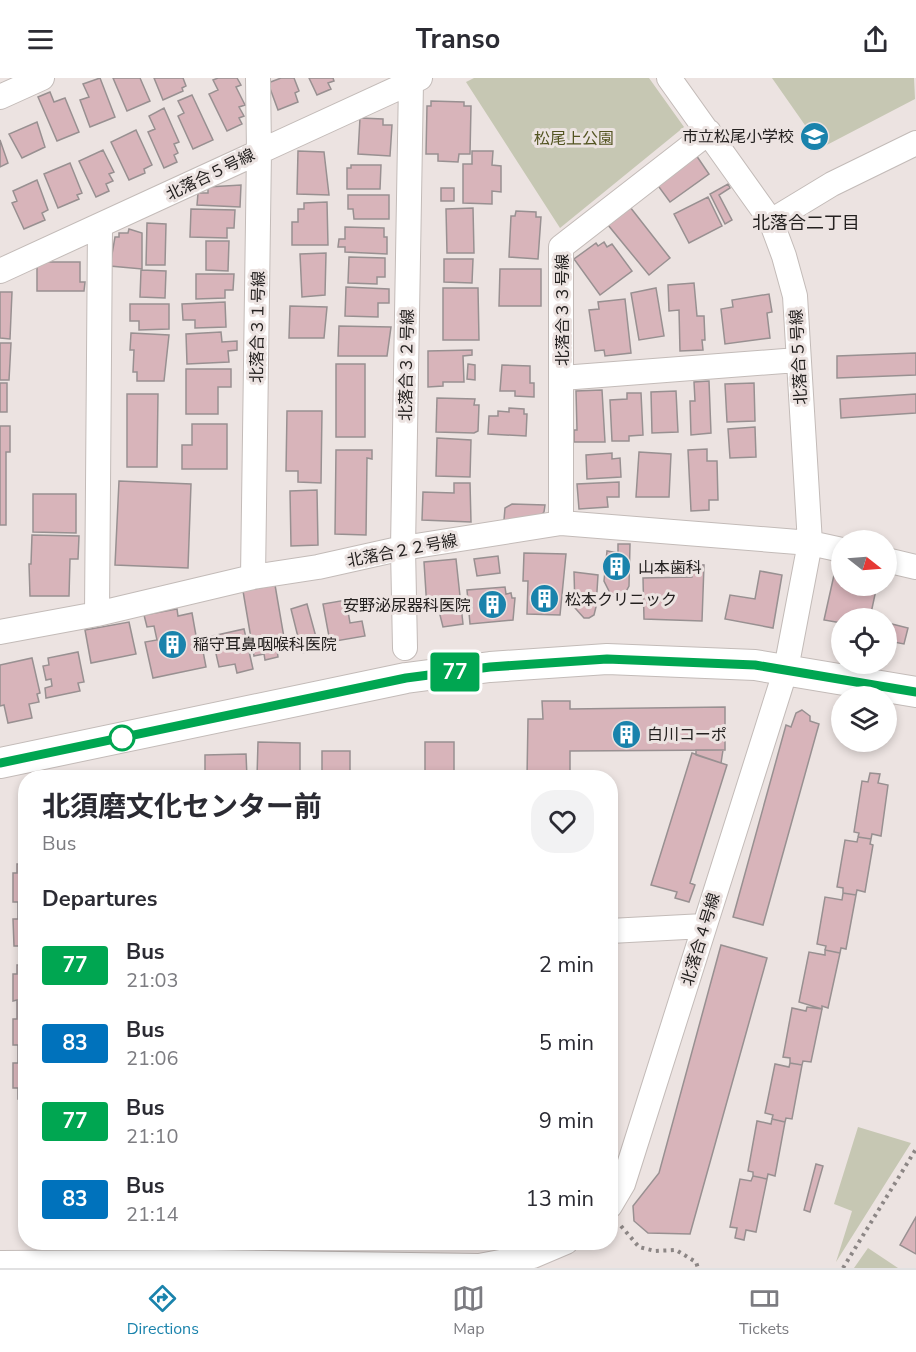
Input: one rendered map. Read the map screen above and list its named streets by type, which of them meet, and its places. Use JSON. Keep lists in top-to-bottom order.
{
  "streets": {
    "street": [
      "北落合５号線",
      "北落合３３号線",
      "北落合３１号線",
      "北落合３２号線",
      "北落合２２号線",
      "北落合４号線"
    ]
  },
  "crossings": [
    ["北落合５号線", "北落合３３号線"],
    ["北落合５号線", "北落合３１号線"],
    ["北落合５号線", "北落合３２号線"],
    ["北落合５号線", "北落合２２号線"],
    ["北落合５号線", "北落合４号線"],
    ["北落合３３号線", "北落合２２号線"],
    ["北落合３１号線", "北落合２２号線"],
    ["北落合３２号線", "北落合２２号線"]
  ],
  "districts": ["北落合二丁目"],
  "parks": ["松尾上公園"],
  "places": {
    "school or university": ["市立松尾小学校"],
    "building": [
      "山本歯科",
      "松本クリニック",
      "安野泌尿器科医院",
      "稲守耳鼻咽喉科医院",
      "白川コーポ"
    ]
  },
  "lines": ["bus line 77"],
  "north": "right",
  "page": {
    "header": "Transo",
    "on_map": "77",
    "heading": [
      ["北須磨文化センター前", "Bus"],
      "Departures"
    ],
    "list": [
      {
        "mark": "77",
        "name": "Bus",
        "note": "21:03",
        "value": "2 min"
      },
      {
        "mark": "83",
        "name": "Bus",
        "note": "21:06",
        "value": "5 min"
      },
      {
        "mark": "77",
        "name": "Bus",
        "note": "21:10",
        "value": "9 min"
      },
      {
        "mark": "83",
        "name": "Bus",
        "note": "21:14",
        "value": "13 min"
      }
    ],
    "tabs": ["Directions", "Map", "Tickets"]
  }
}
